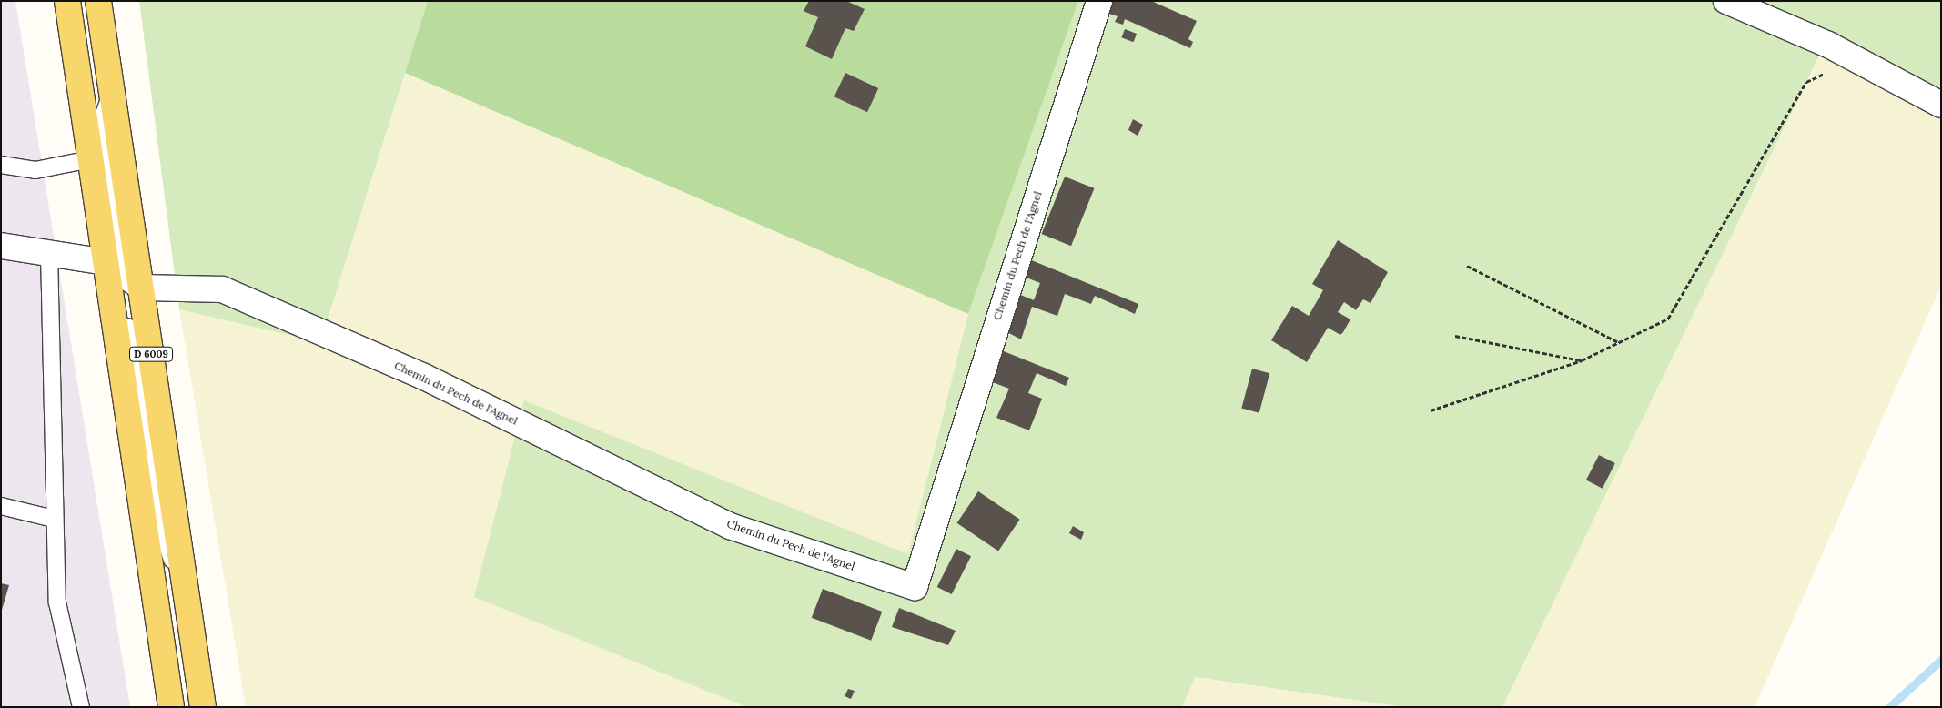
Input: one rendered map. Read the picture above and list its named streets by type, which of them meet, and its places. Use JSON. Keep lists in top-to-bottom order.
{
  "streets": {
    "main road": ["D 6009"],
    "street": ["Chemin du Pech de l'Agnel"]
  },
  "crossings": [
    ["Chemin du Pech de l'Agnel", "D 6009"]
  ]
}
